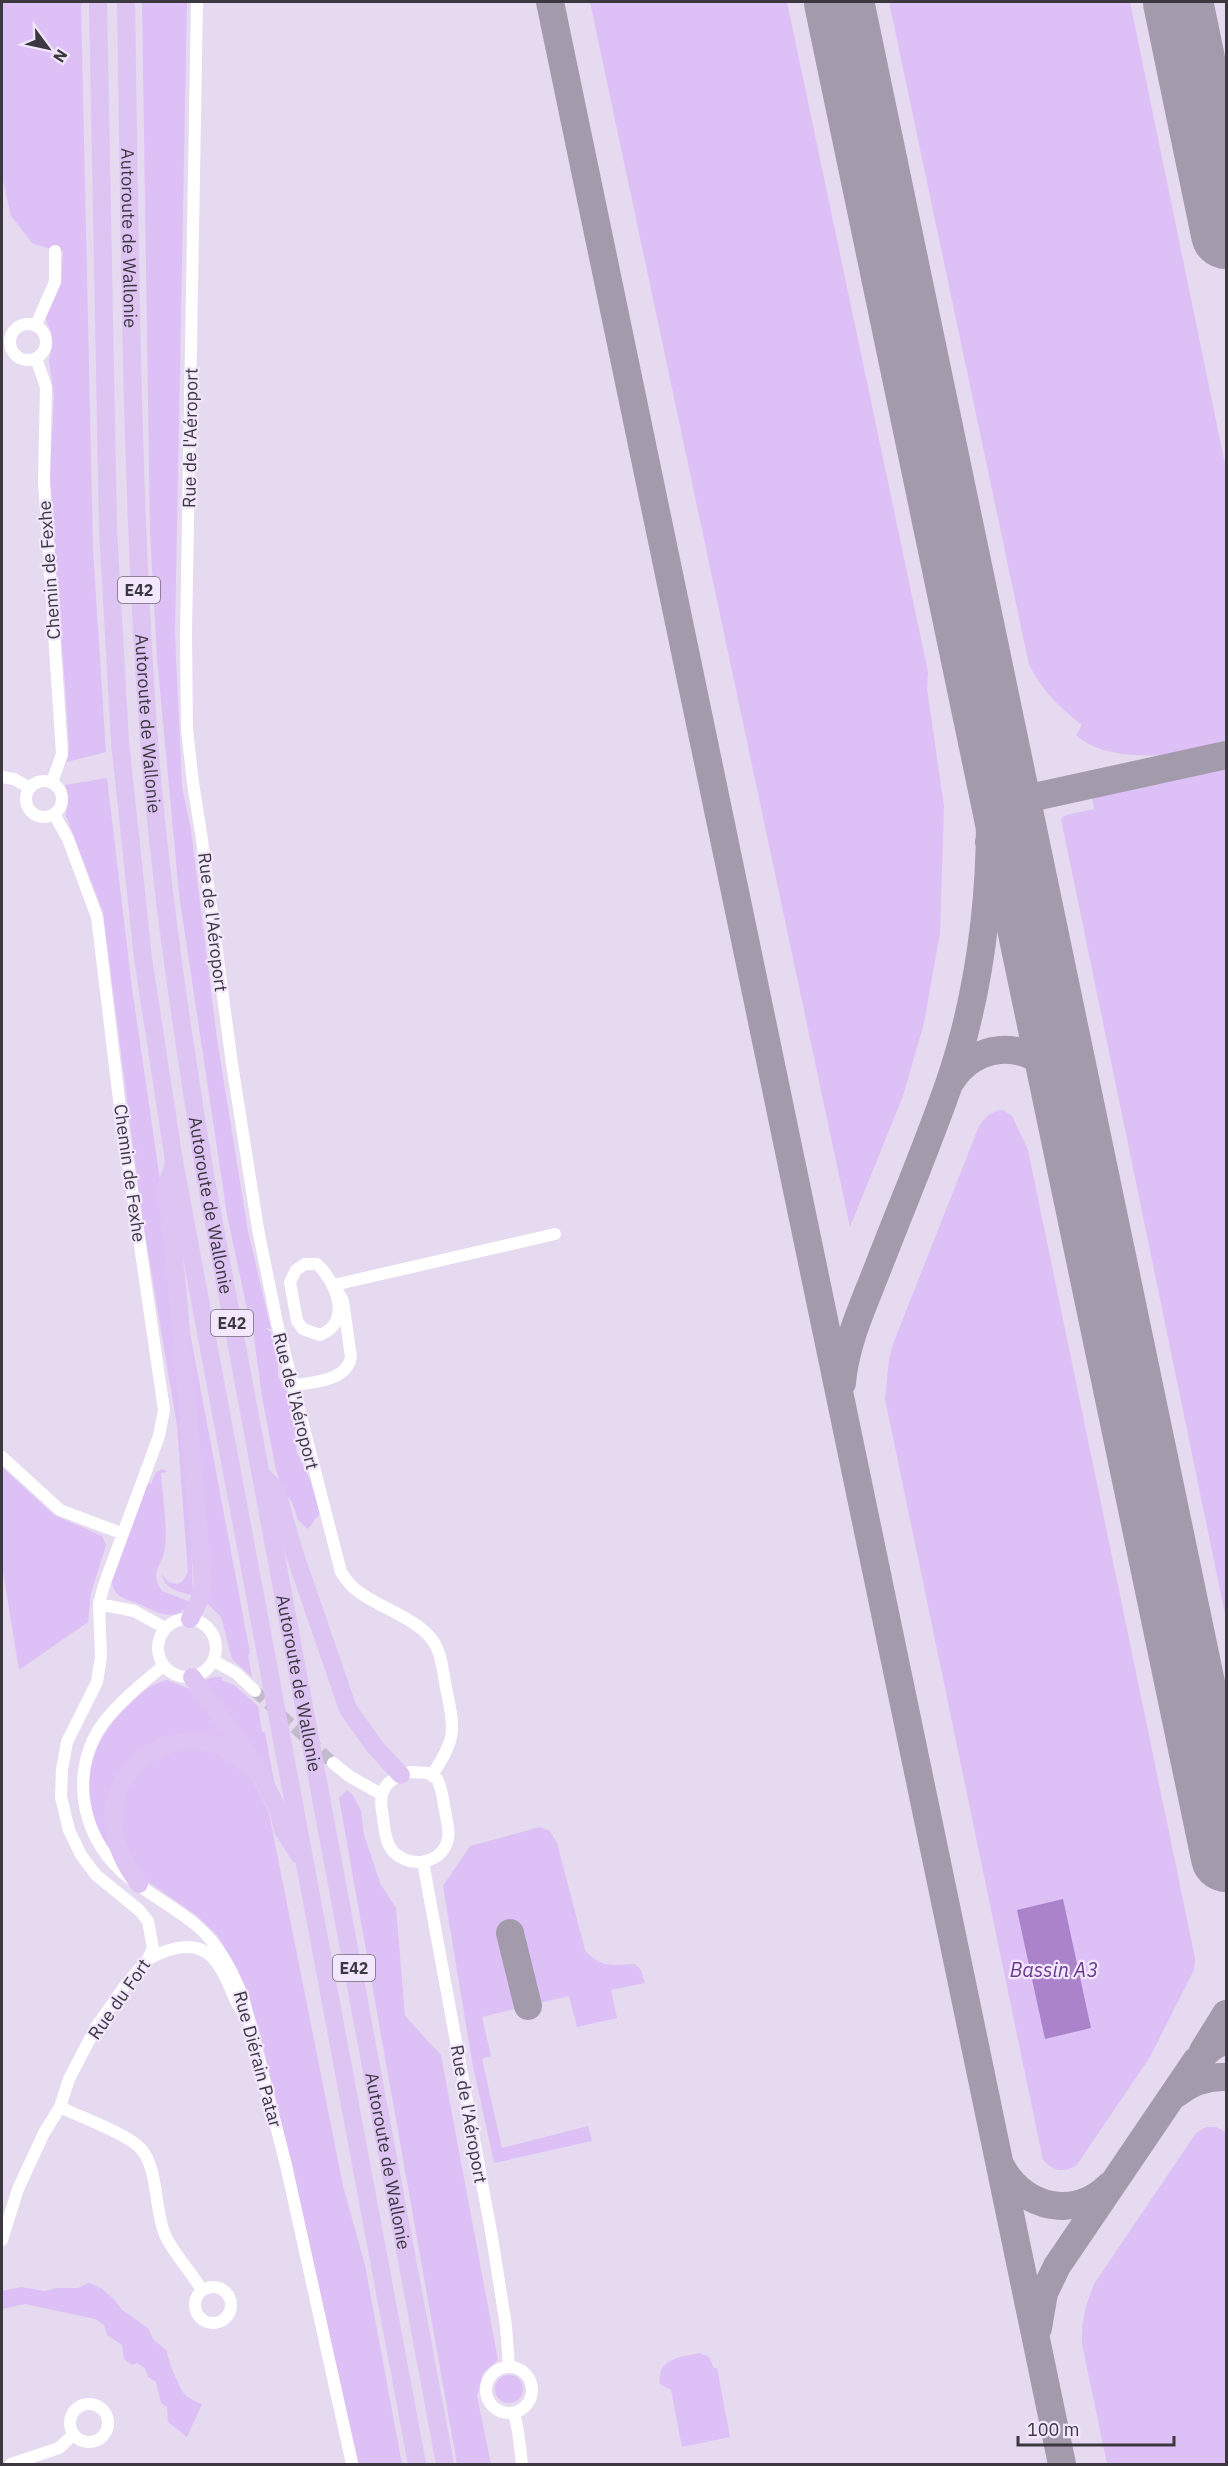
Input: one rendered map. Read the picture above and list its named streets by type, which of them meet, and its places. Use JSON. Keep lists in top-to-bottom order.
{
  "streets": {
    "highway": ["Autoroute de Wallonie", "E42"],
    "street": [
      "Rue de l'Aéroport",
      "Chemin de Fexhe",
      "Rue du Fort",
      "Rue Diérain Patar"
    ]
  },
  "crossings": [
    ["Chemin de Fexhe", "Rue du Fort"]
  ],
  "water": ["Bassin A3"],
  "scale_bar": "100 m",
  "north": "bottom right"
}
